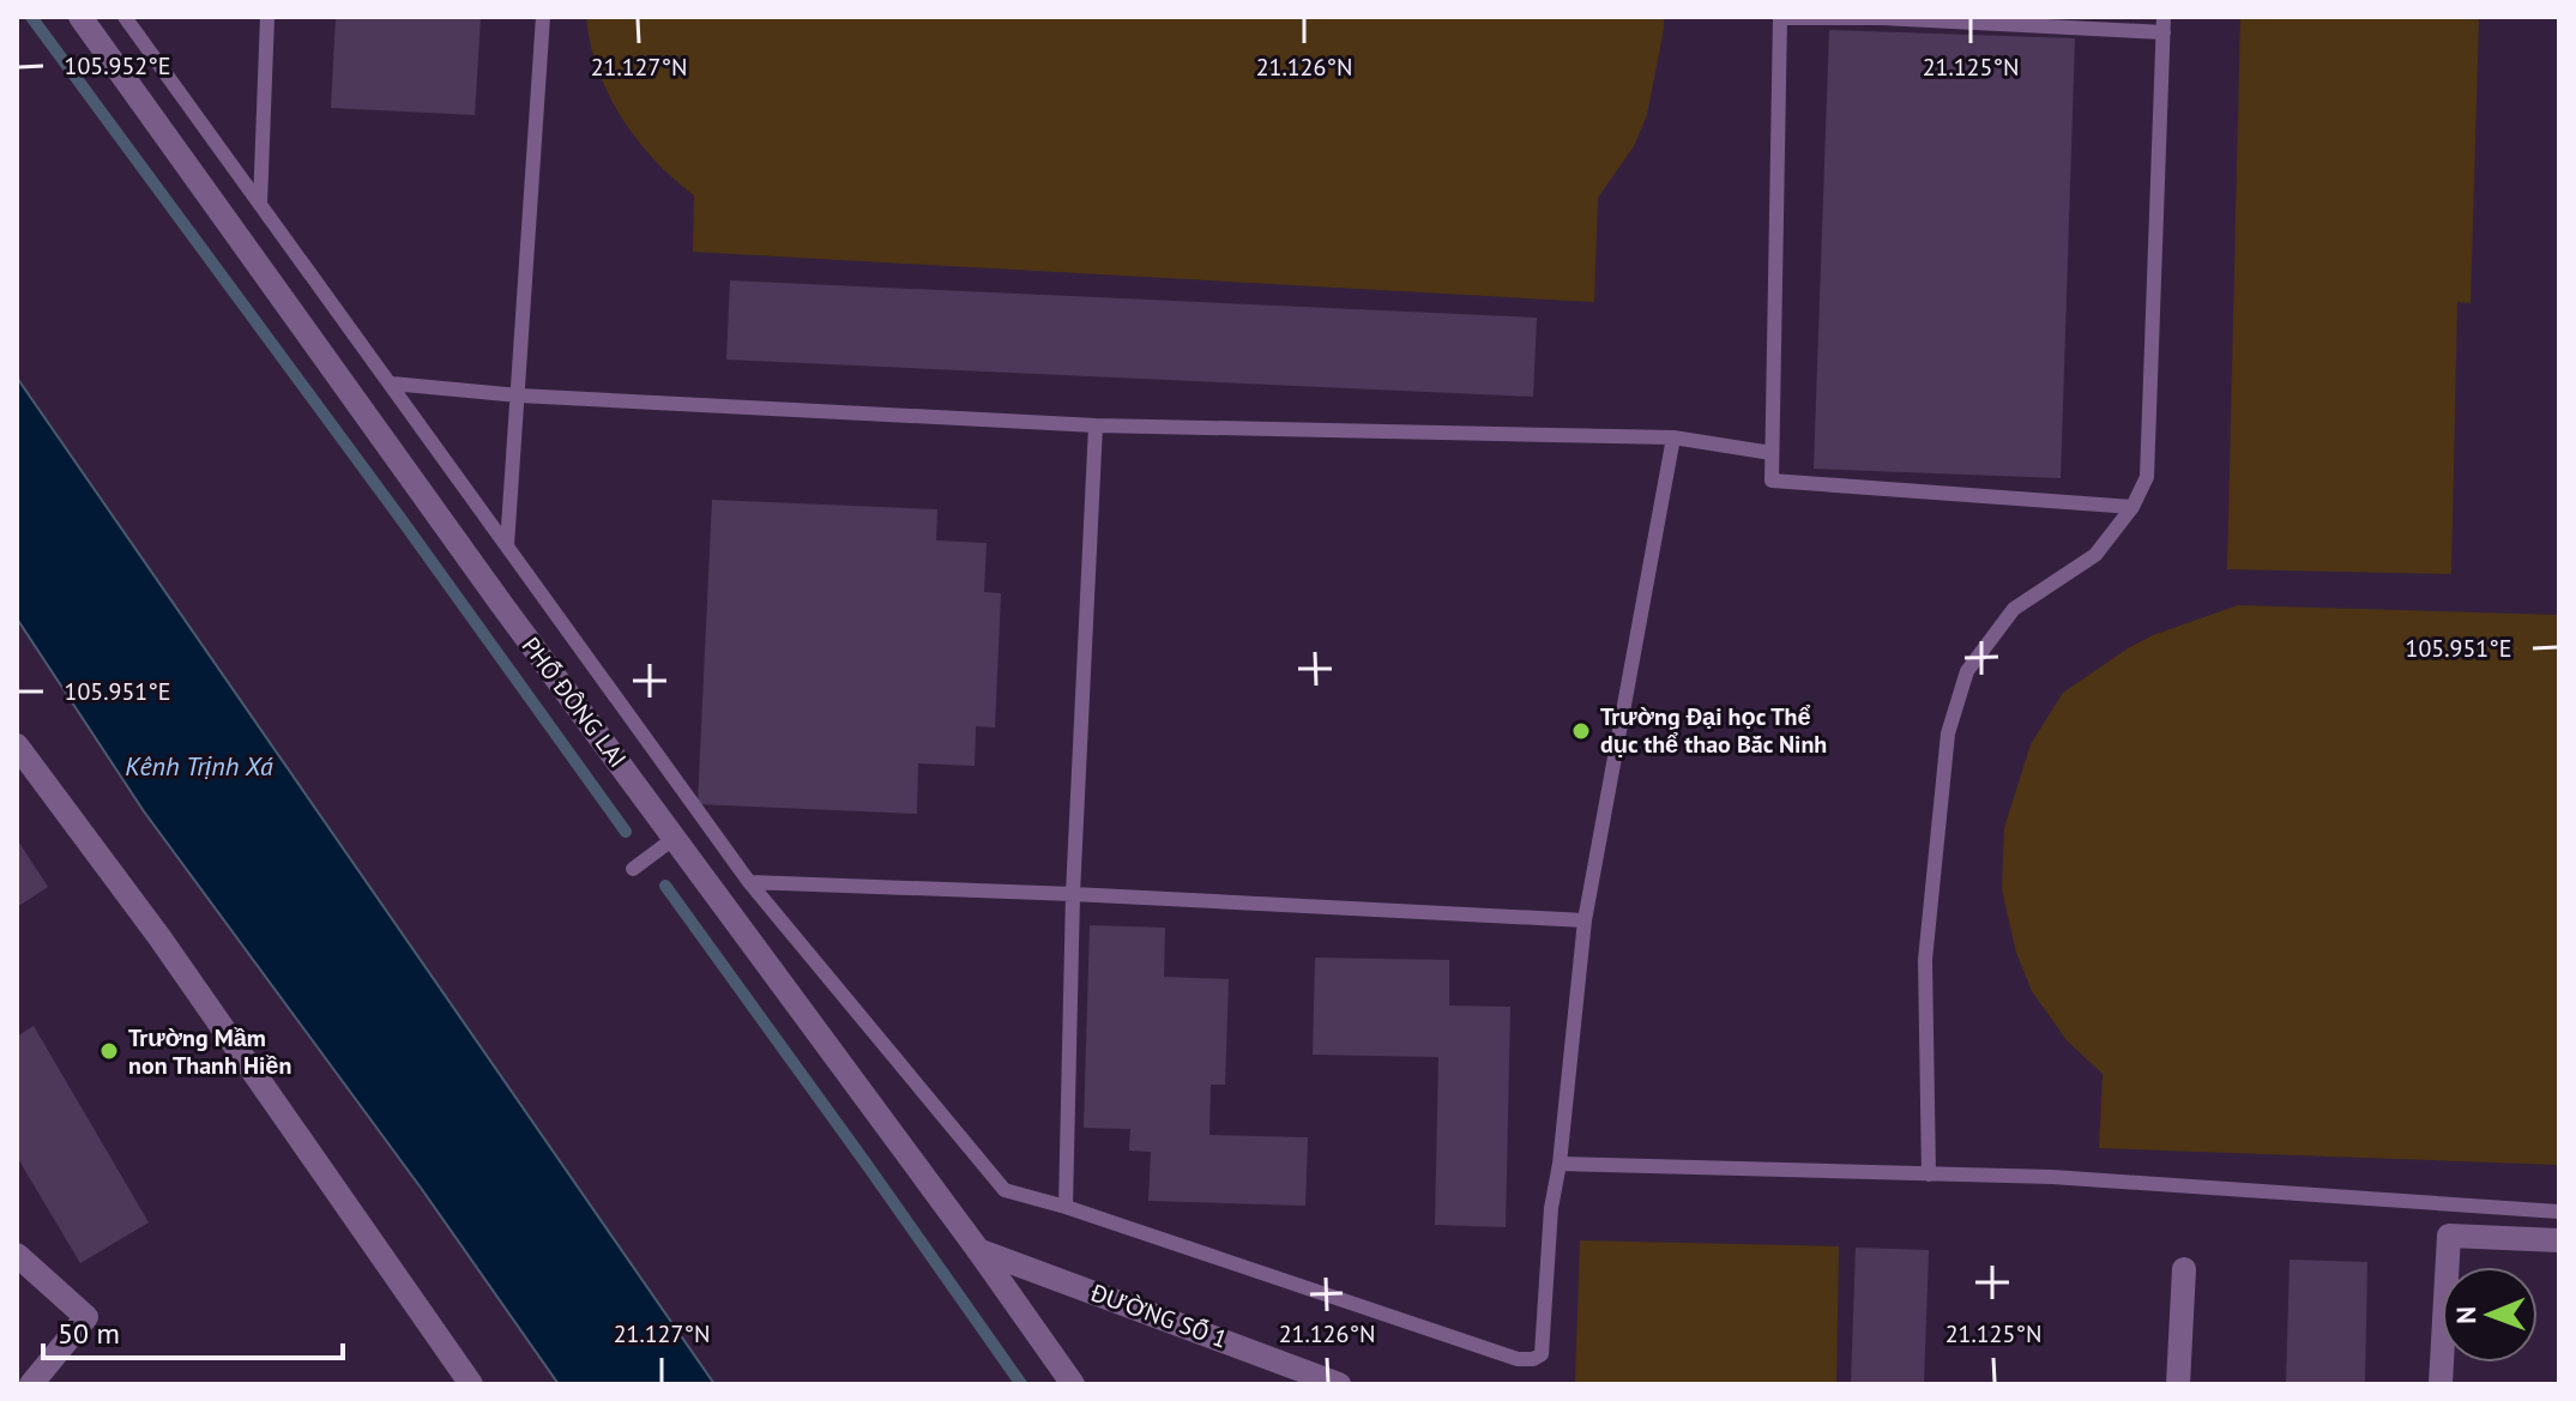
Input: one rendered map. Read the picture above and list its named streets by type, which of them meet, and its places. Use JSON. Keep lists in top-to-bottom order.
{
  "streets": {
    "street": ["PHỐ ĐÔNG LAI", "ĐƯỜNG SỐ 1"]
  },
  "crossings": [
    ["PHỐ ĐÔNG LAI", "ĐƯỜNG SỐ 1"]
  ],
  "water": ["Kênh Trịnh Xá"],
  "places": ["Trường Đại học Thể dục thể thao Bắc Ninh", "Trường Mầm non Thanh Hiền"],
  "scale_bar": "50 m",
  "north": "left",
  "coordinates": [
    "105.952°E",
    "21.127°N",
    "21.126°N",
    "21.125°N",
    "105.951°E"
  ]
}
